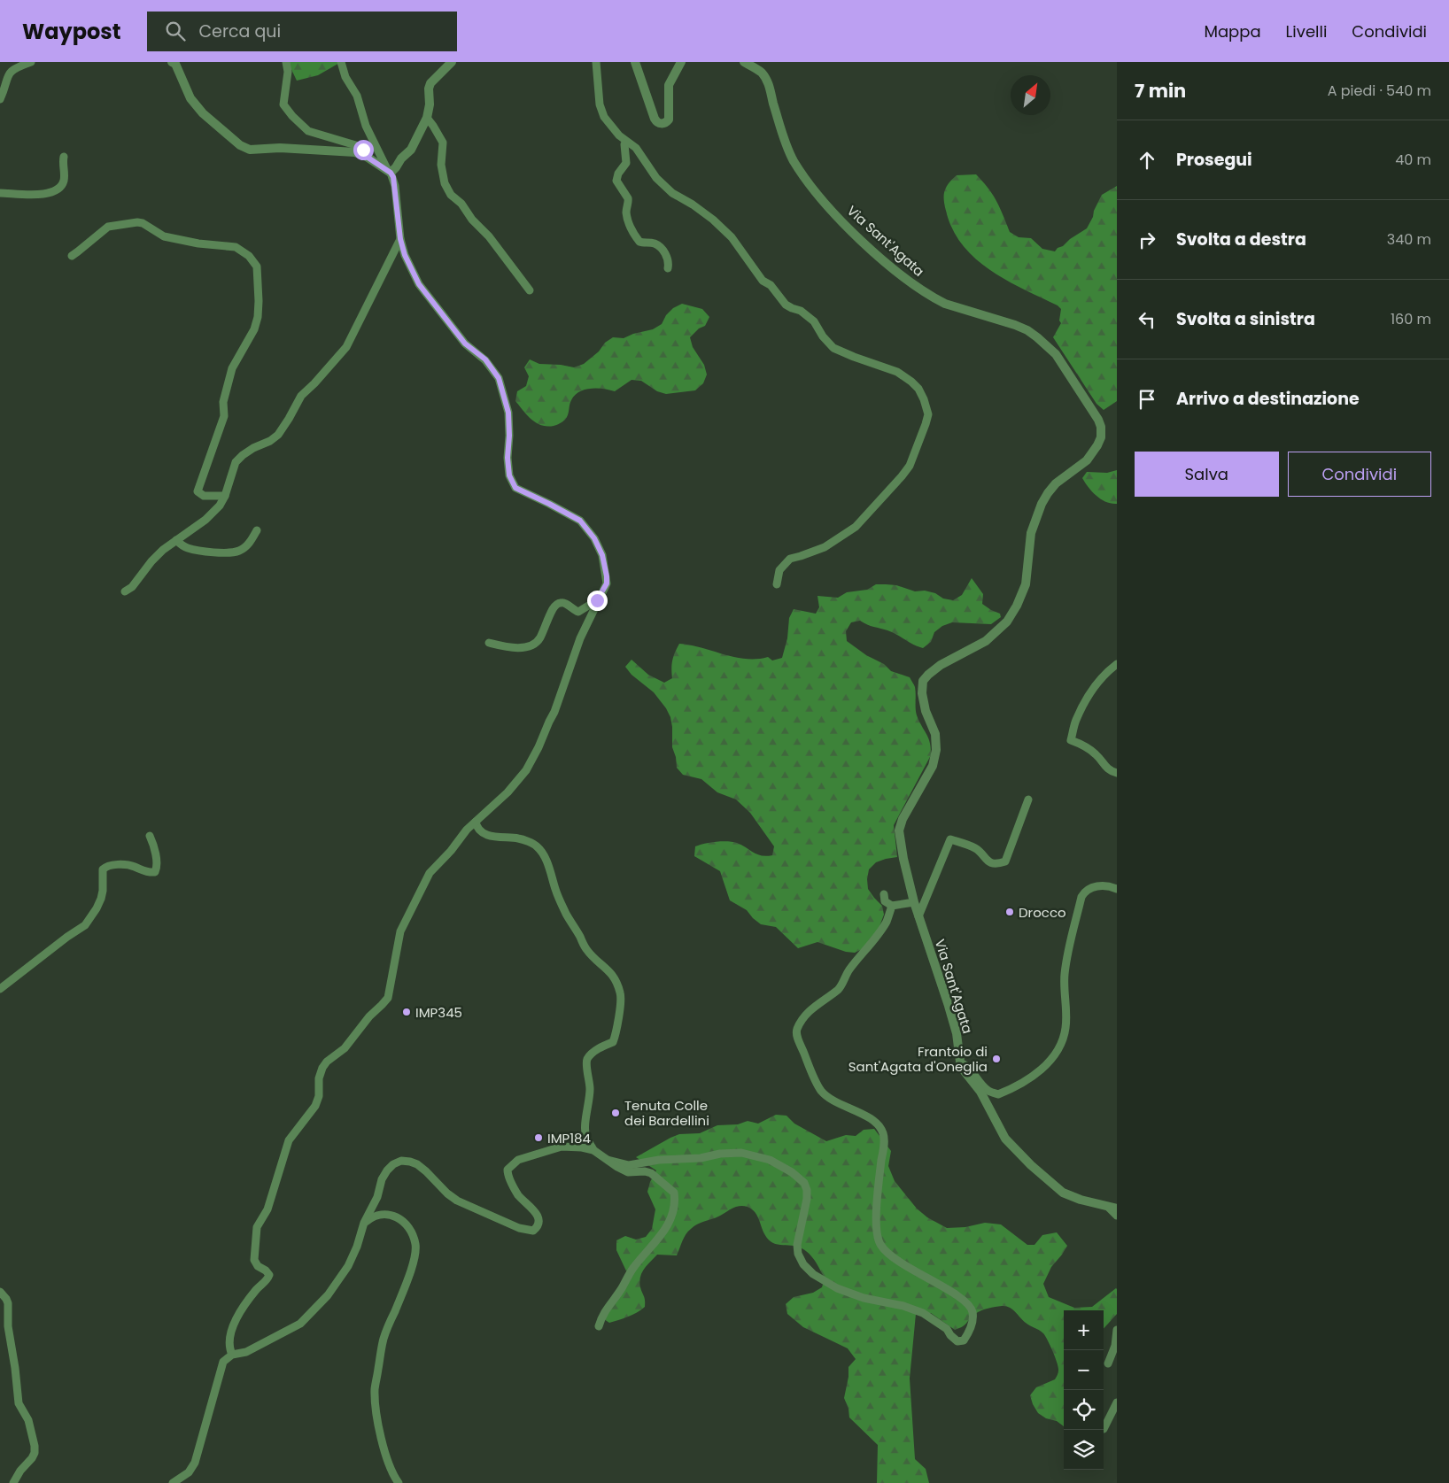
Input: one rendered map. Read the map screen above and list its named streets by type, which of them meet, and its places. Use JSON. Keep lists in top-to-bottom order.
{
  "streets": {
    "street": ["Via Sant'Agata"]
  },
  "places": [
    "Drocco",
    "IMP345",
    "Frantoio di Sant'Agata d'Oneglia",
    "Tenuta Colle dei Bardellini",
    "IMP184"
  ],
  "north": "top right",
  "page": {
    "header": "Waypost",
    "search": "Cerca qui",
    "nav": ["Mappa", "Livelli", "Condividi"],
    "heading": ["7 min", "A piedi · 540 m"],
    "list": [
      ["Prosegui", "40 m"],
      ["Svolta a destra", "340 m"],
      ["Svolta a sinistra", "160 m"],
      "Arrivo a destinazione"
    ],
    "buttons": ["Salva", "Condividi"],
    "map_buttons": ["+", "−"]
  }
}
